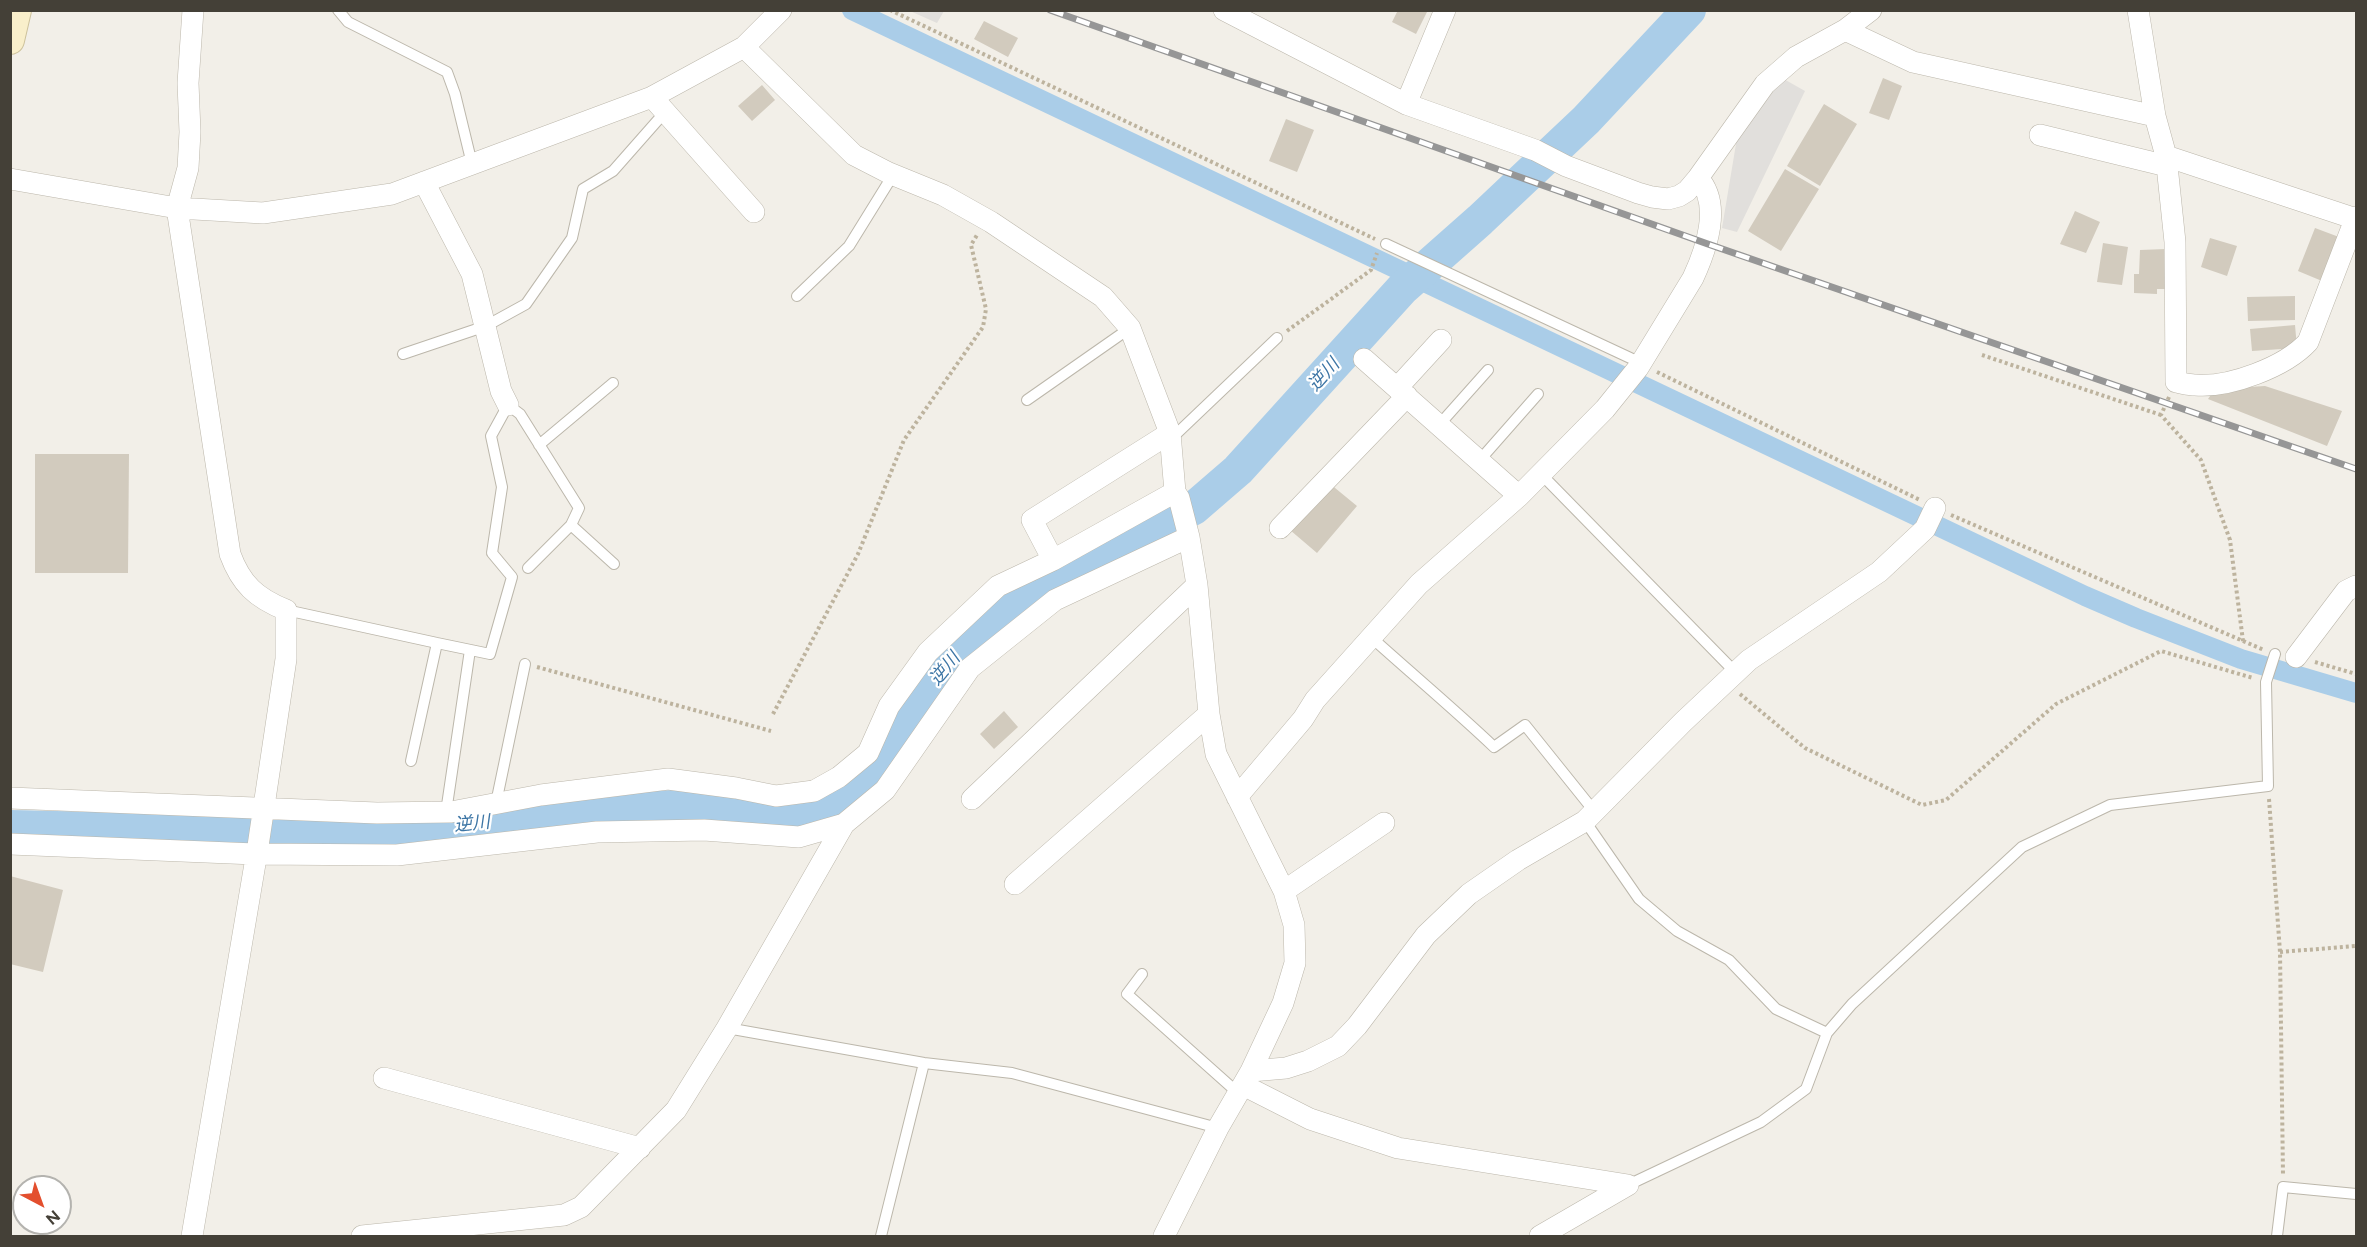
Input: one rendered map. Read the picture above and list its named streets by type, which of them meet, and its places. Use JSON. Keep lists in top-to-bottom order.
{
  "water": ["逆川"],
  "north": "bottom right"
}
